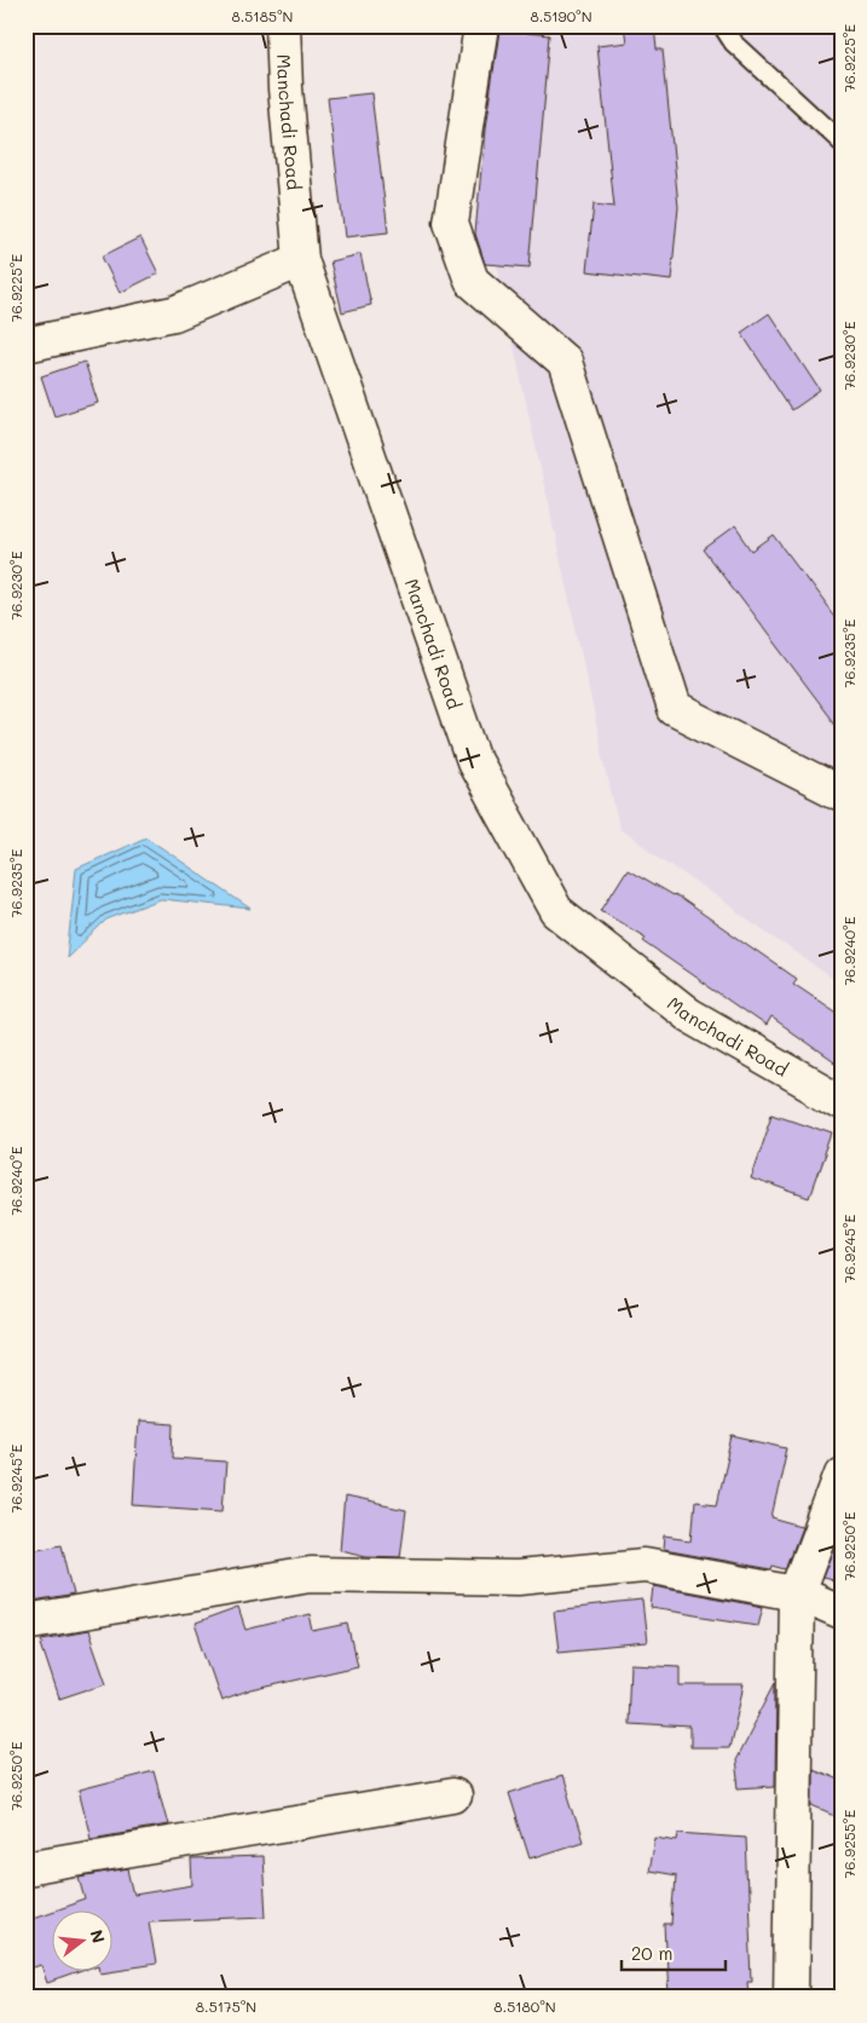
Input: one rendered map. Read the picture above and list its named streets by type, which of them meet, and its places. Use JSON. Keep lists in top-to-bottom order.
{
  "streets": {
    "street": ["Manchadi Road"]
  },
  "scale_bar": "20 m",
  "north": "right",
  "coordinates": [
    "8.5185°N",
    "8.5190°N",
    "76.9225°E",
    "76.9230°E",
    "76.9235°E",
    "76.9240°E",
    "76.9245°E",
    "76.9250°E",
    "76.9255°E",
    "8.5175°N",
    "8.5180°N"
  ]
}
